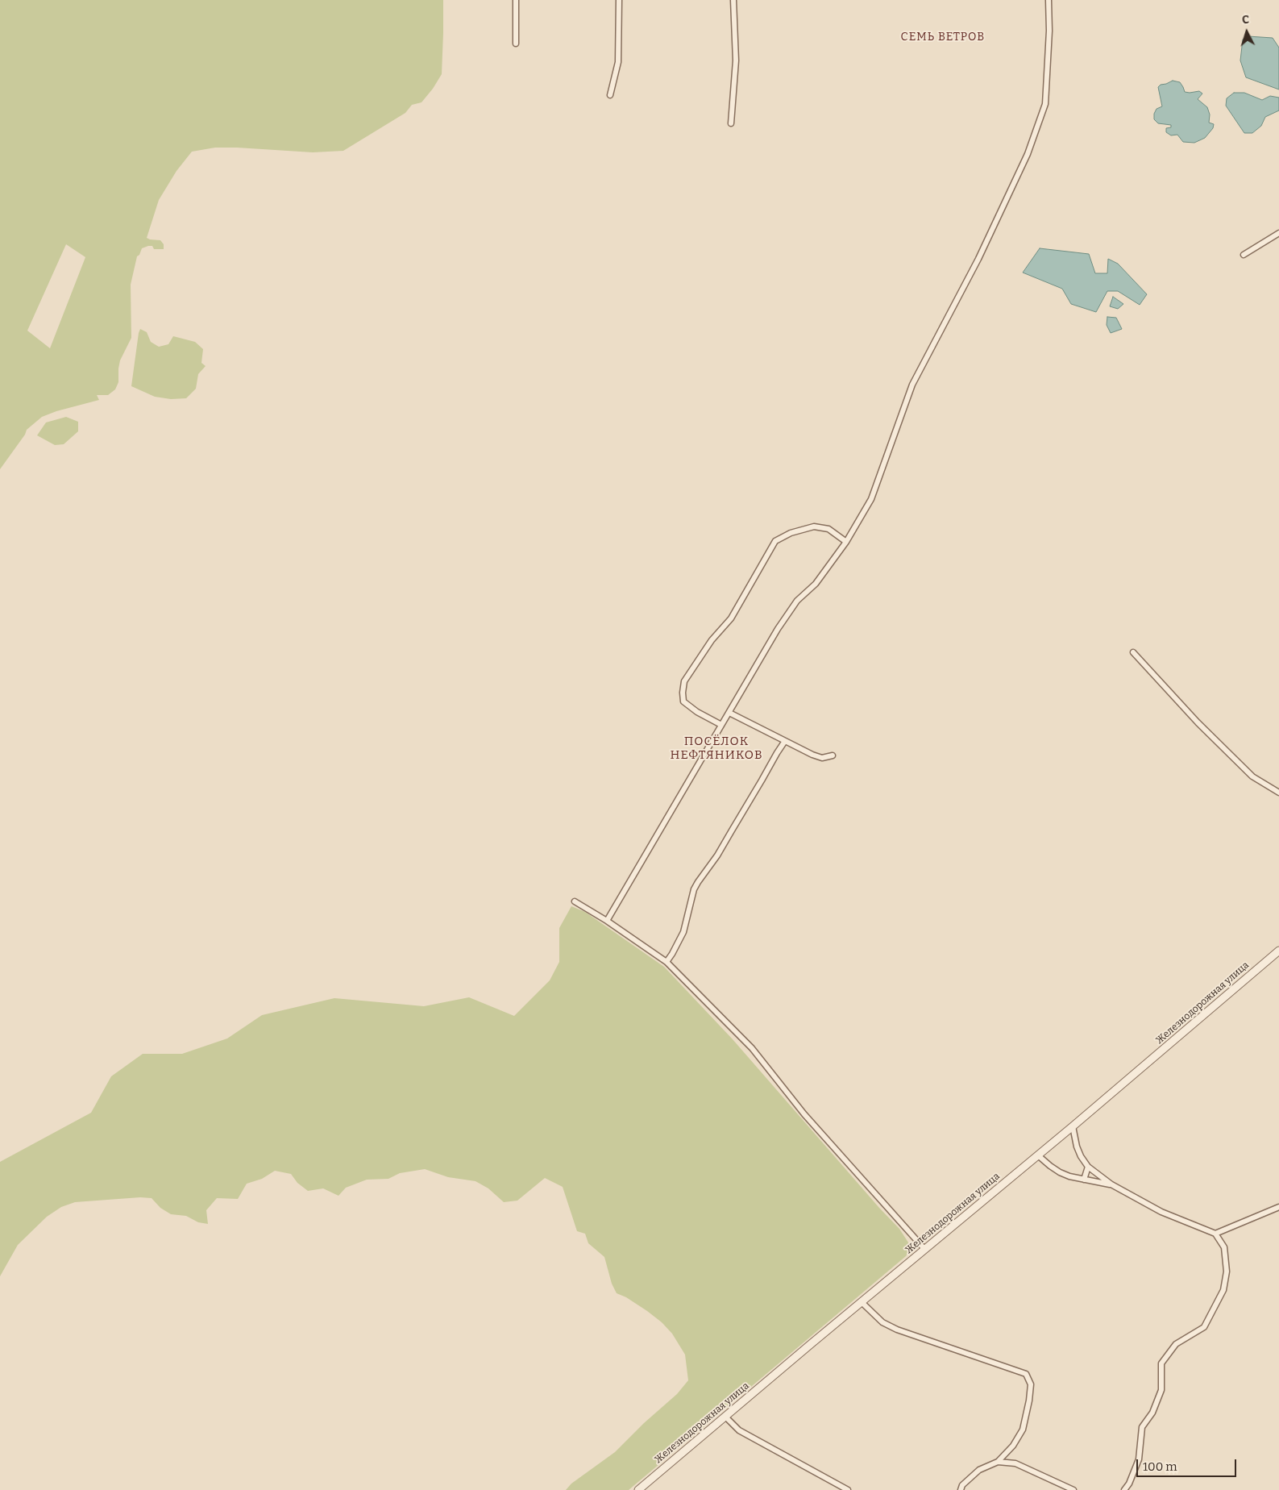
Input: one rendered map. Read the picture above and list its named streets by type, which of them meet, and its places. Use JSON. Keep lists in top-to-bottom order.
{
  "streets": {
    "street": ["Железнодорожная улица"]
  },
  "districts": ["СЕМЬ ВЕТРОВ", "ПОСЁЛОК НЕФТЯНИКОВ"],
  "scale_bar": "100 m",
  "north": "top"
}
